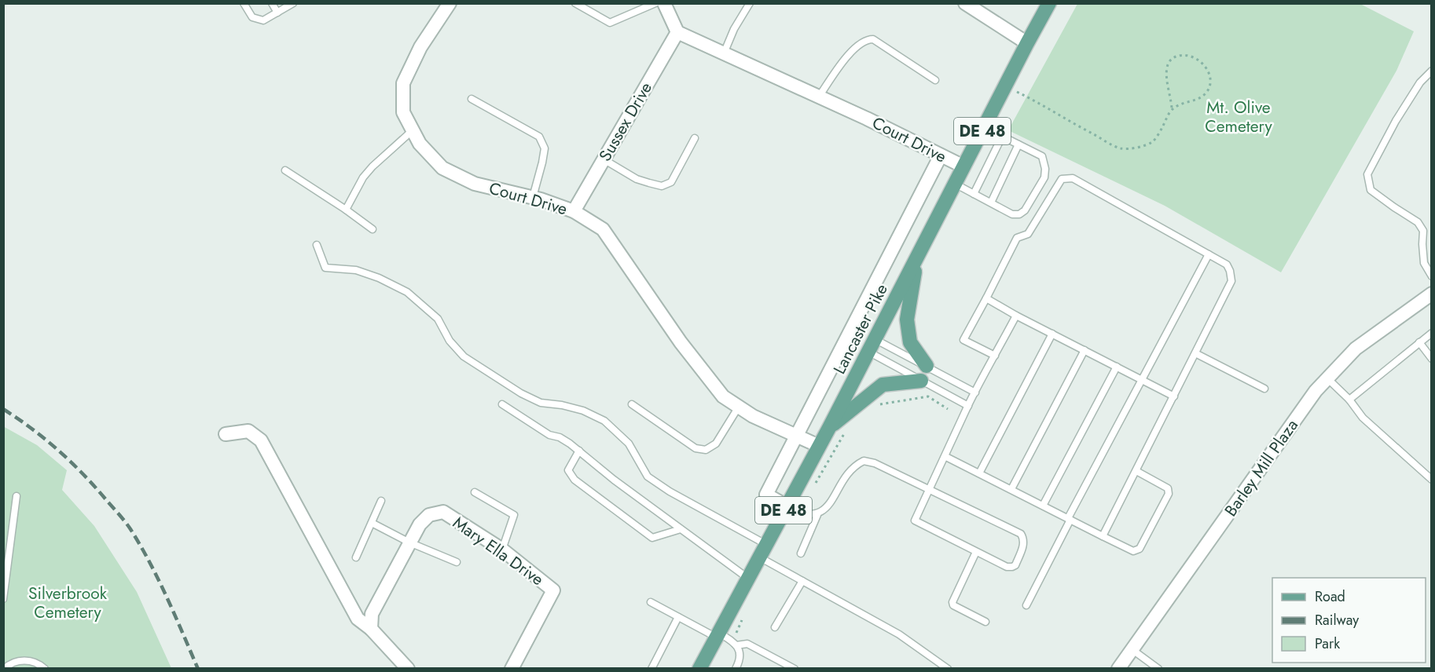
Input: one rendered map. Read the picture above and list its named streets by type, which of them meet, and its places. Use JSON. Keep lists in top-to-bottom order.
{
  "streets": {
    "main road": ["DE 48", "Lancaster Pike"],
    "street": [
      "Sussex Drive",
      "Court Drive",
      "Barley Mill Plaza",
      "Mary Ella Drive"
    ]
  },
  "crossings": [
    ["Sussex Drive", "Court Drive"],
    ["Court Drive", "Lancaster Pike"]
  ],
  "parks": ["Mt. Olive Cemetery", "Silverbrook Cemetery"],
  "legend": ["Road", "Railway", "Park"]
}
